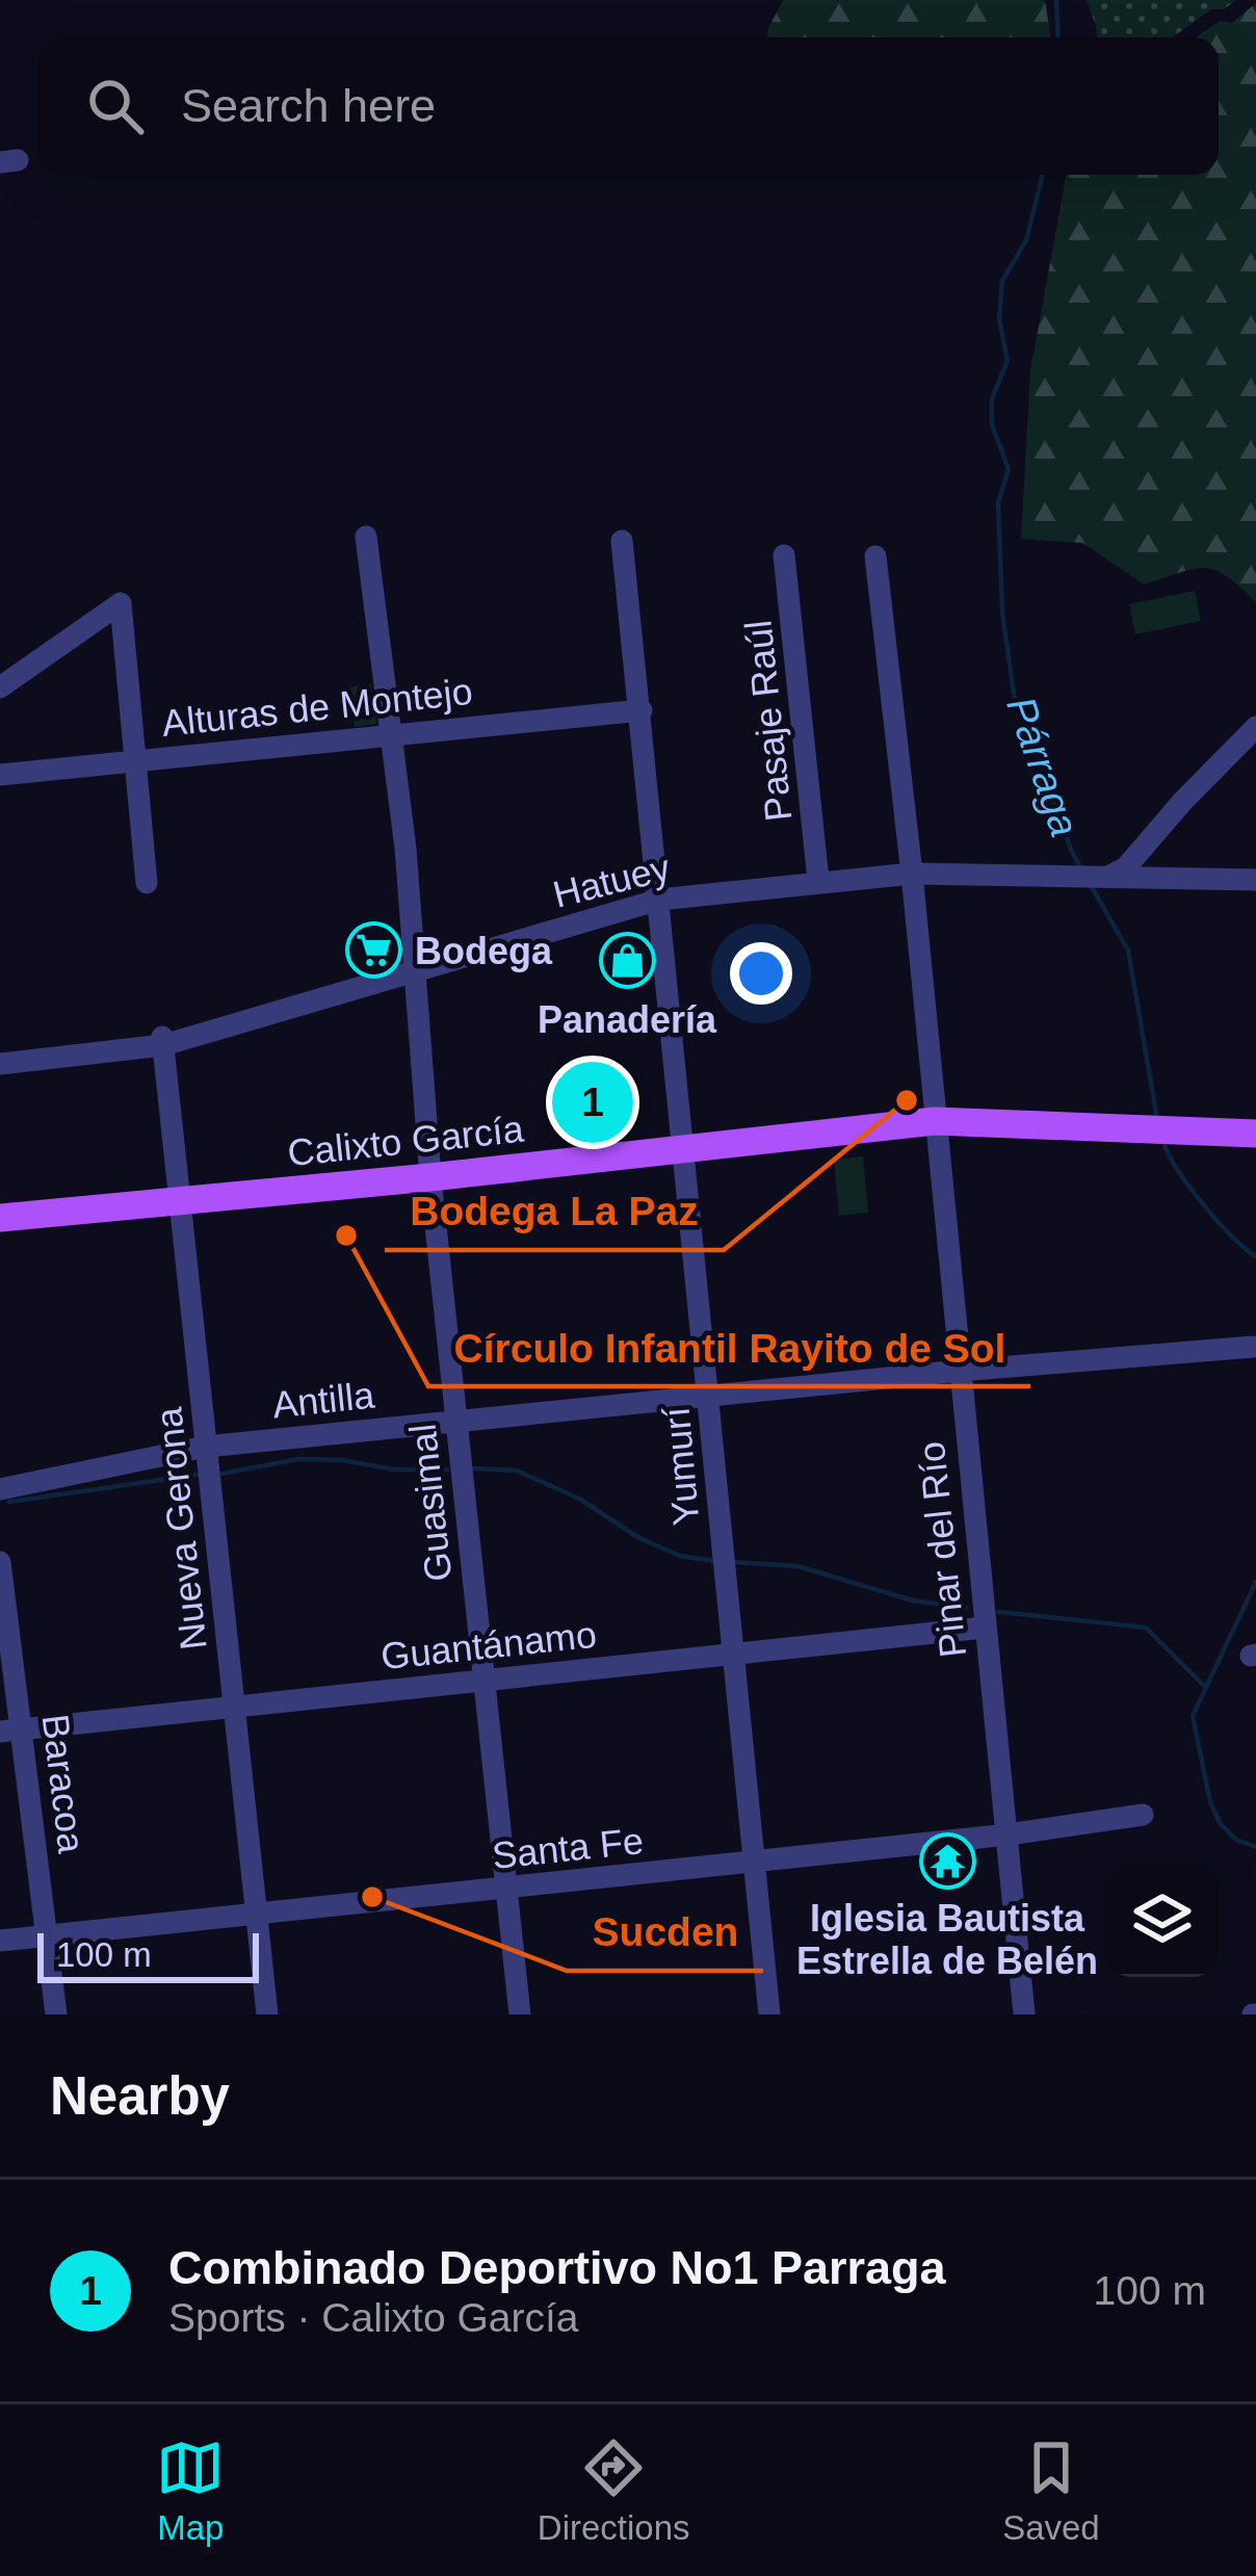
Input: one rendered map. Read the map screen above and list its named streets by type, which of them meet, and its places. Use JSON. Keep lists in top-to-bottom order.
{
  "streets": {
    "main road": ["Calixto García"],
    "street": [
      "Alturas de Montejo",
      "Pasaje Raúl",
      "Hatuey",
      "Antilla",
      "Yumurí",
      "Guasimal",
      "Nueva Gerona",
      "Pinar del Río",
      "Guantánamo",
      "Baracoa",
      "Santa Fe"
    ]
  },
  "crossings": [
    ["Alturas de Montejo", "Yumurí"],
    ["Alturas de Montejo", "Guasimal"],
    ["Pasaje Raúl", "Hatuey"],
    ["Hatuey", "Yumurí"],
    ["Hatuey", "Guasimal"],
    ["Hatuey", "Nueva Gerona"],
    ["Hatuey", "Pinar del Río"],
    ["Calixto García", "Yumurí"],
    ["Calixto García", "Guasimal"],
    ["Calixto García", "Nueva Gerona"],
    ["Calixto García", "Pinar del Río"],
    ["Antilla", "Yumurí"],
    ["Antilla", "Guasimal"],
    ["Antilla", "Nueva Gerona"],
    ["Antilla", "Pinar del Río"],
    ["Yumurí", "Guantánamo"],
    ["Yumurí", "Santa Fe"],
    ["Guasimal", "Guantánamo"],
    ["Guasimal", "Santa Fe"],
    ["Nueva Gerona", "Guantánamo"],
    ["Nueva Gerona", "Santa Fe"],
    ["Pinar del Río", "Guantánamo"],
    ["Pinar del Río", "Santa Fe"],
    ["Guantánamo", "Baracoa"],
    ["Baracoa", "Santa Fe"]
  ],
  "water": ["Párraga"],
  "places": {
    "supermarket": ["Bodega"],
    "shop": ["Panadería"],
    "other": ["Bodega La Paz", "Círculo Infantil Rayito de Sol", "Sucden"],
    "temple": ["Iglesia Bautista Estrella de Belén"]
  },
  "scale_bar": "100 m",
  "page": {
    "search": "Search here",
    "pins": "1",
    "scale": "100 m",
    "heading": "Nearby",
    "list": [
      {
        "mark": "1",
        "name": "Combinado Deportivo No1 Parraga",
        "note": "Sports · Calixto García",
        "value": "100 m"
      }
    ],
    "nav": ["Map", "Directions", "Saved"]
  }
}
